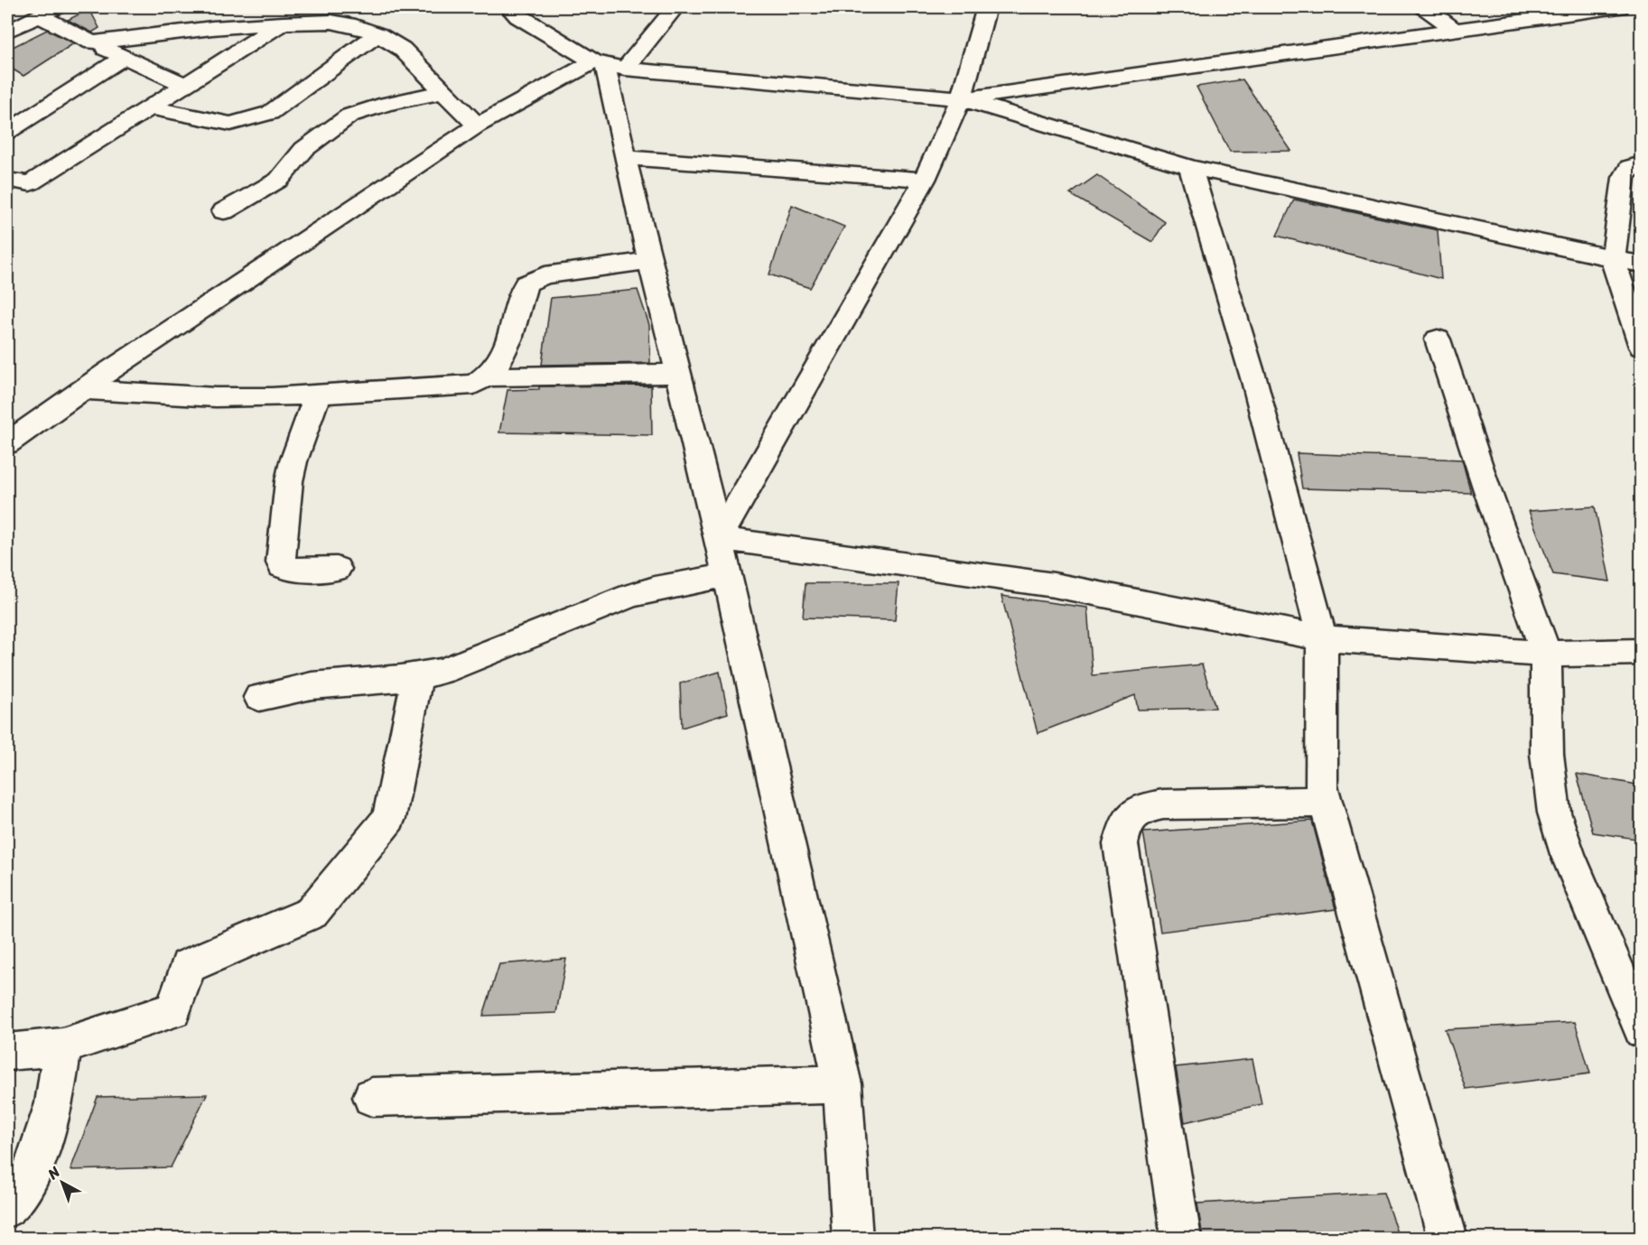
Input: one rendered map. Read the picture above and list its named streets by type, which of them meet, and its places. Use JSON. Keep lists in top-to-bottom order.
{
  "north": "top left"
}
